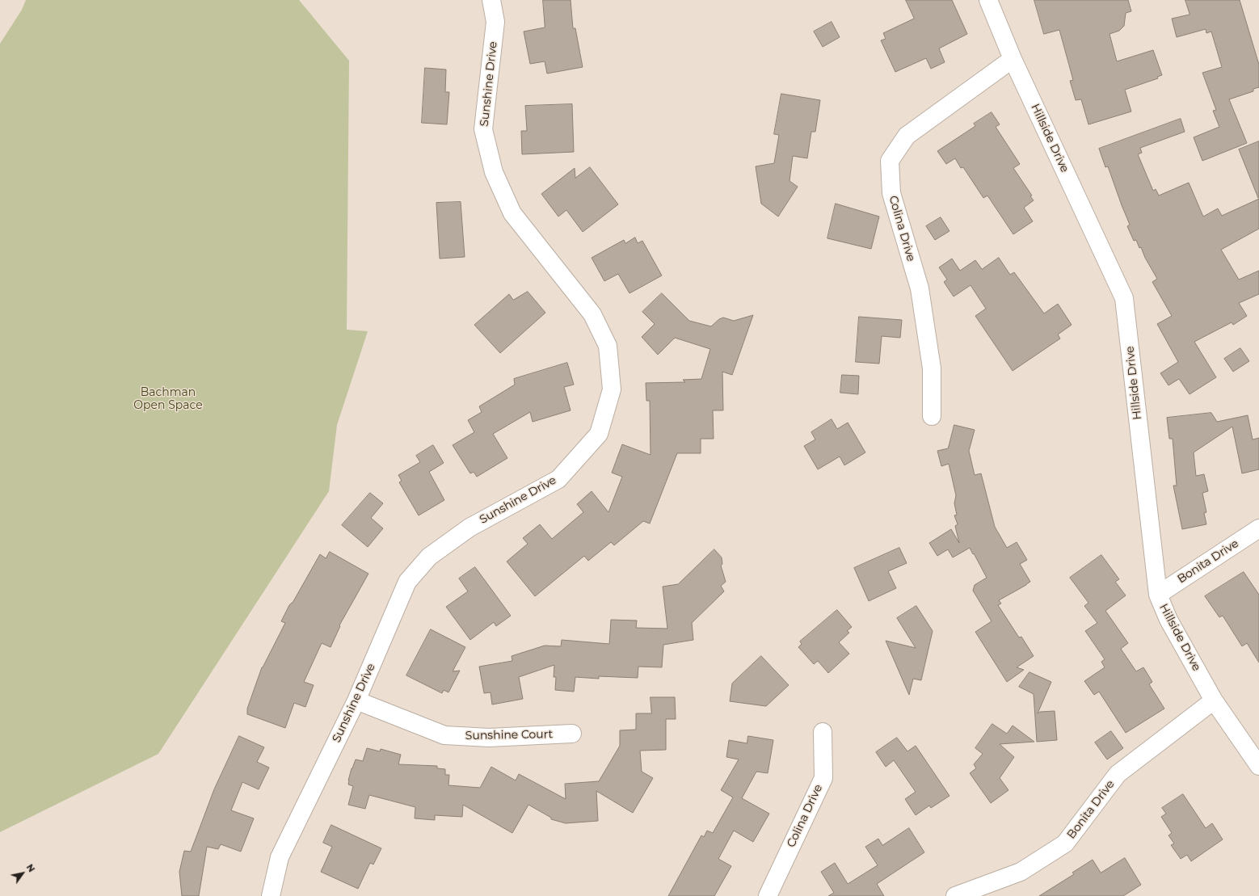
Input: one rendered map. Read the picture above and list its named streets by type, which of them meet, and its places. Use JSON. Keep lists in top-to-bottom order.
{
  "streets": {
    "street": [
      "Sunshine Drive",
      "Hillside Drive",
      "Colina Drive",
      "Bonita Drive",
      "Sunshine Court"
    ]
  },
  "crossings": [
    ["Sunshine Drive", "Sunshine Court"],
    ["Hillside Drive", "Colina Drive"],
    ["Hillside Drive", "Bonita Drive"]
  ],
  "parks": ["Bachman Open Space"],
  "north": "top right"
}
